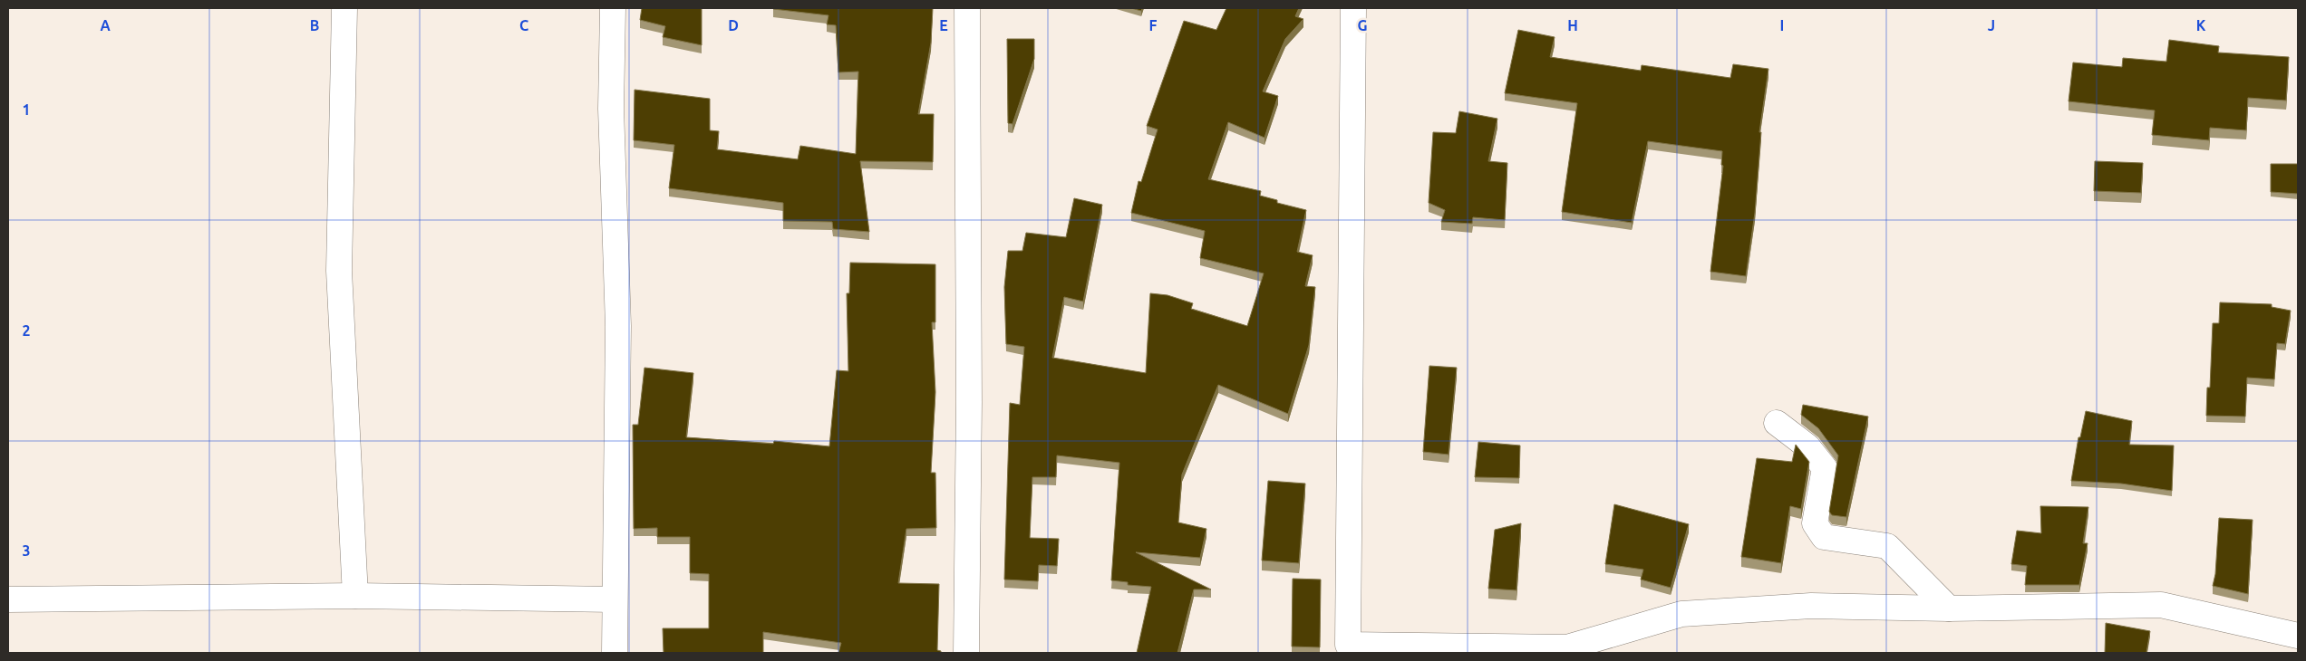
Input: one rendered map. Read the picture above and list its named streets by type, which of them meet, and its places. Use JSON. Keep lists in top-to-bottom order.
{
  "grid": {
    "columns": [
      "A",
      "B",
      "C",
      "D",
      "E",
      "F",
      "G",
      "H",
      "I",
      "J",
      "K"
    ],
    "rows": ["1", "2", "3"]
  }
}
